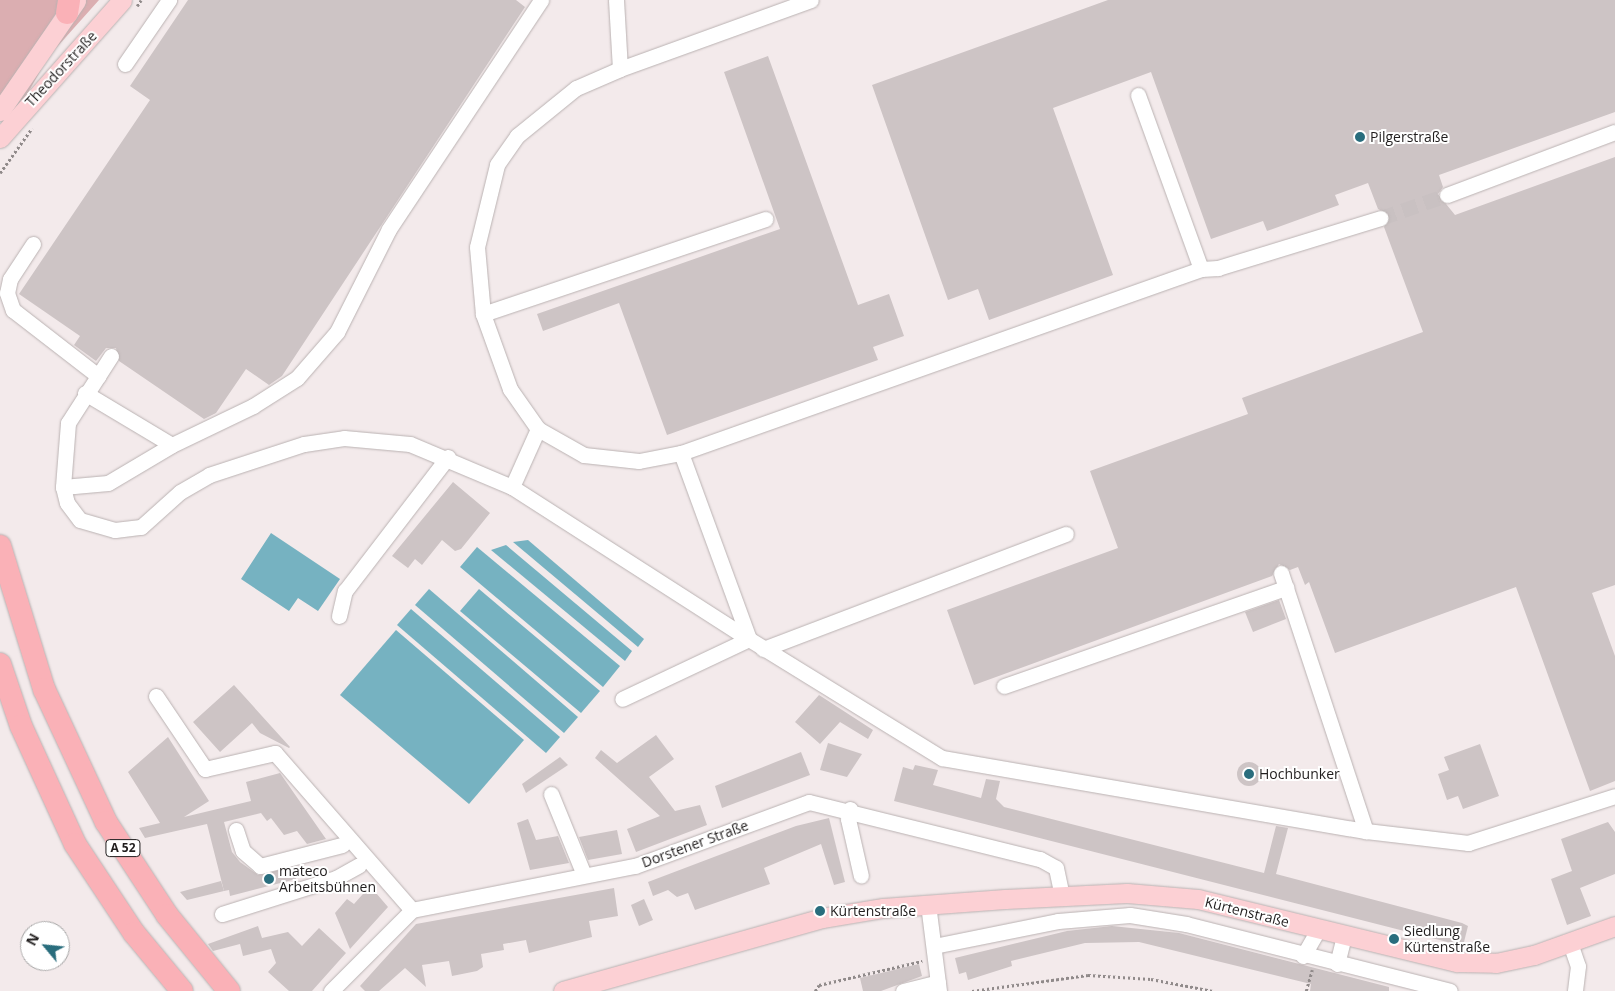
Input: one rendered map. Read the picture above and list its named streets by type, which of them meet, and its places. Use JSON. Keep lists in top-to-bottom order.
{
  "streets": {
    "highway": ["A 52"],
    "main road": ["Theodorstraße", "Kürtenstraße"],
    "street": ["Dorstener Straße"]
  },
  "crossings": [
    ["Dorstener Straße", "Kürtenstraße"]
  ],
  "places": [
    "Pilgerstraße",
    "Hochbunker",
    "mateco Arbeitsbühnen",
    "Kürtenstraße",
    "Siedlung Kürtenstraße"
  ],
  "north": "top left"
}
